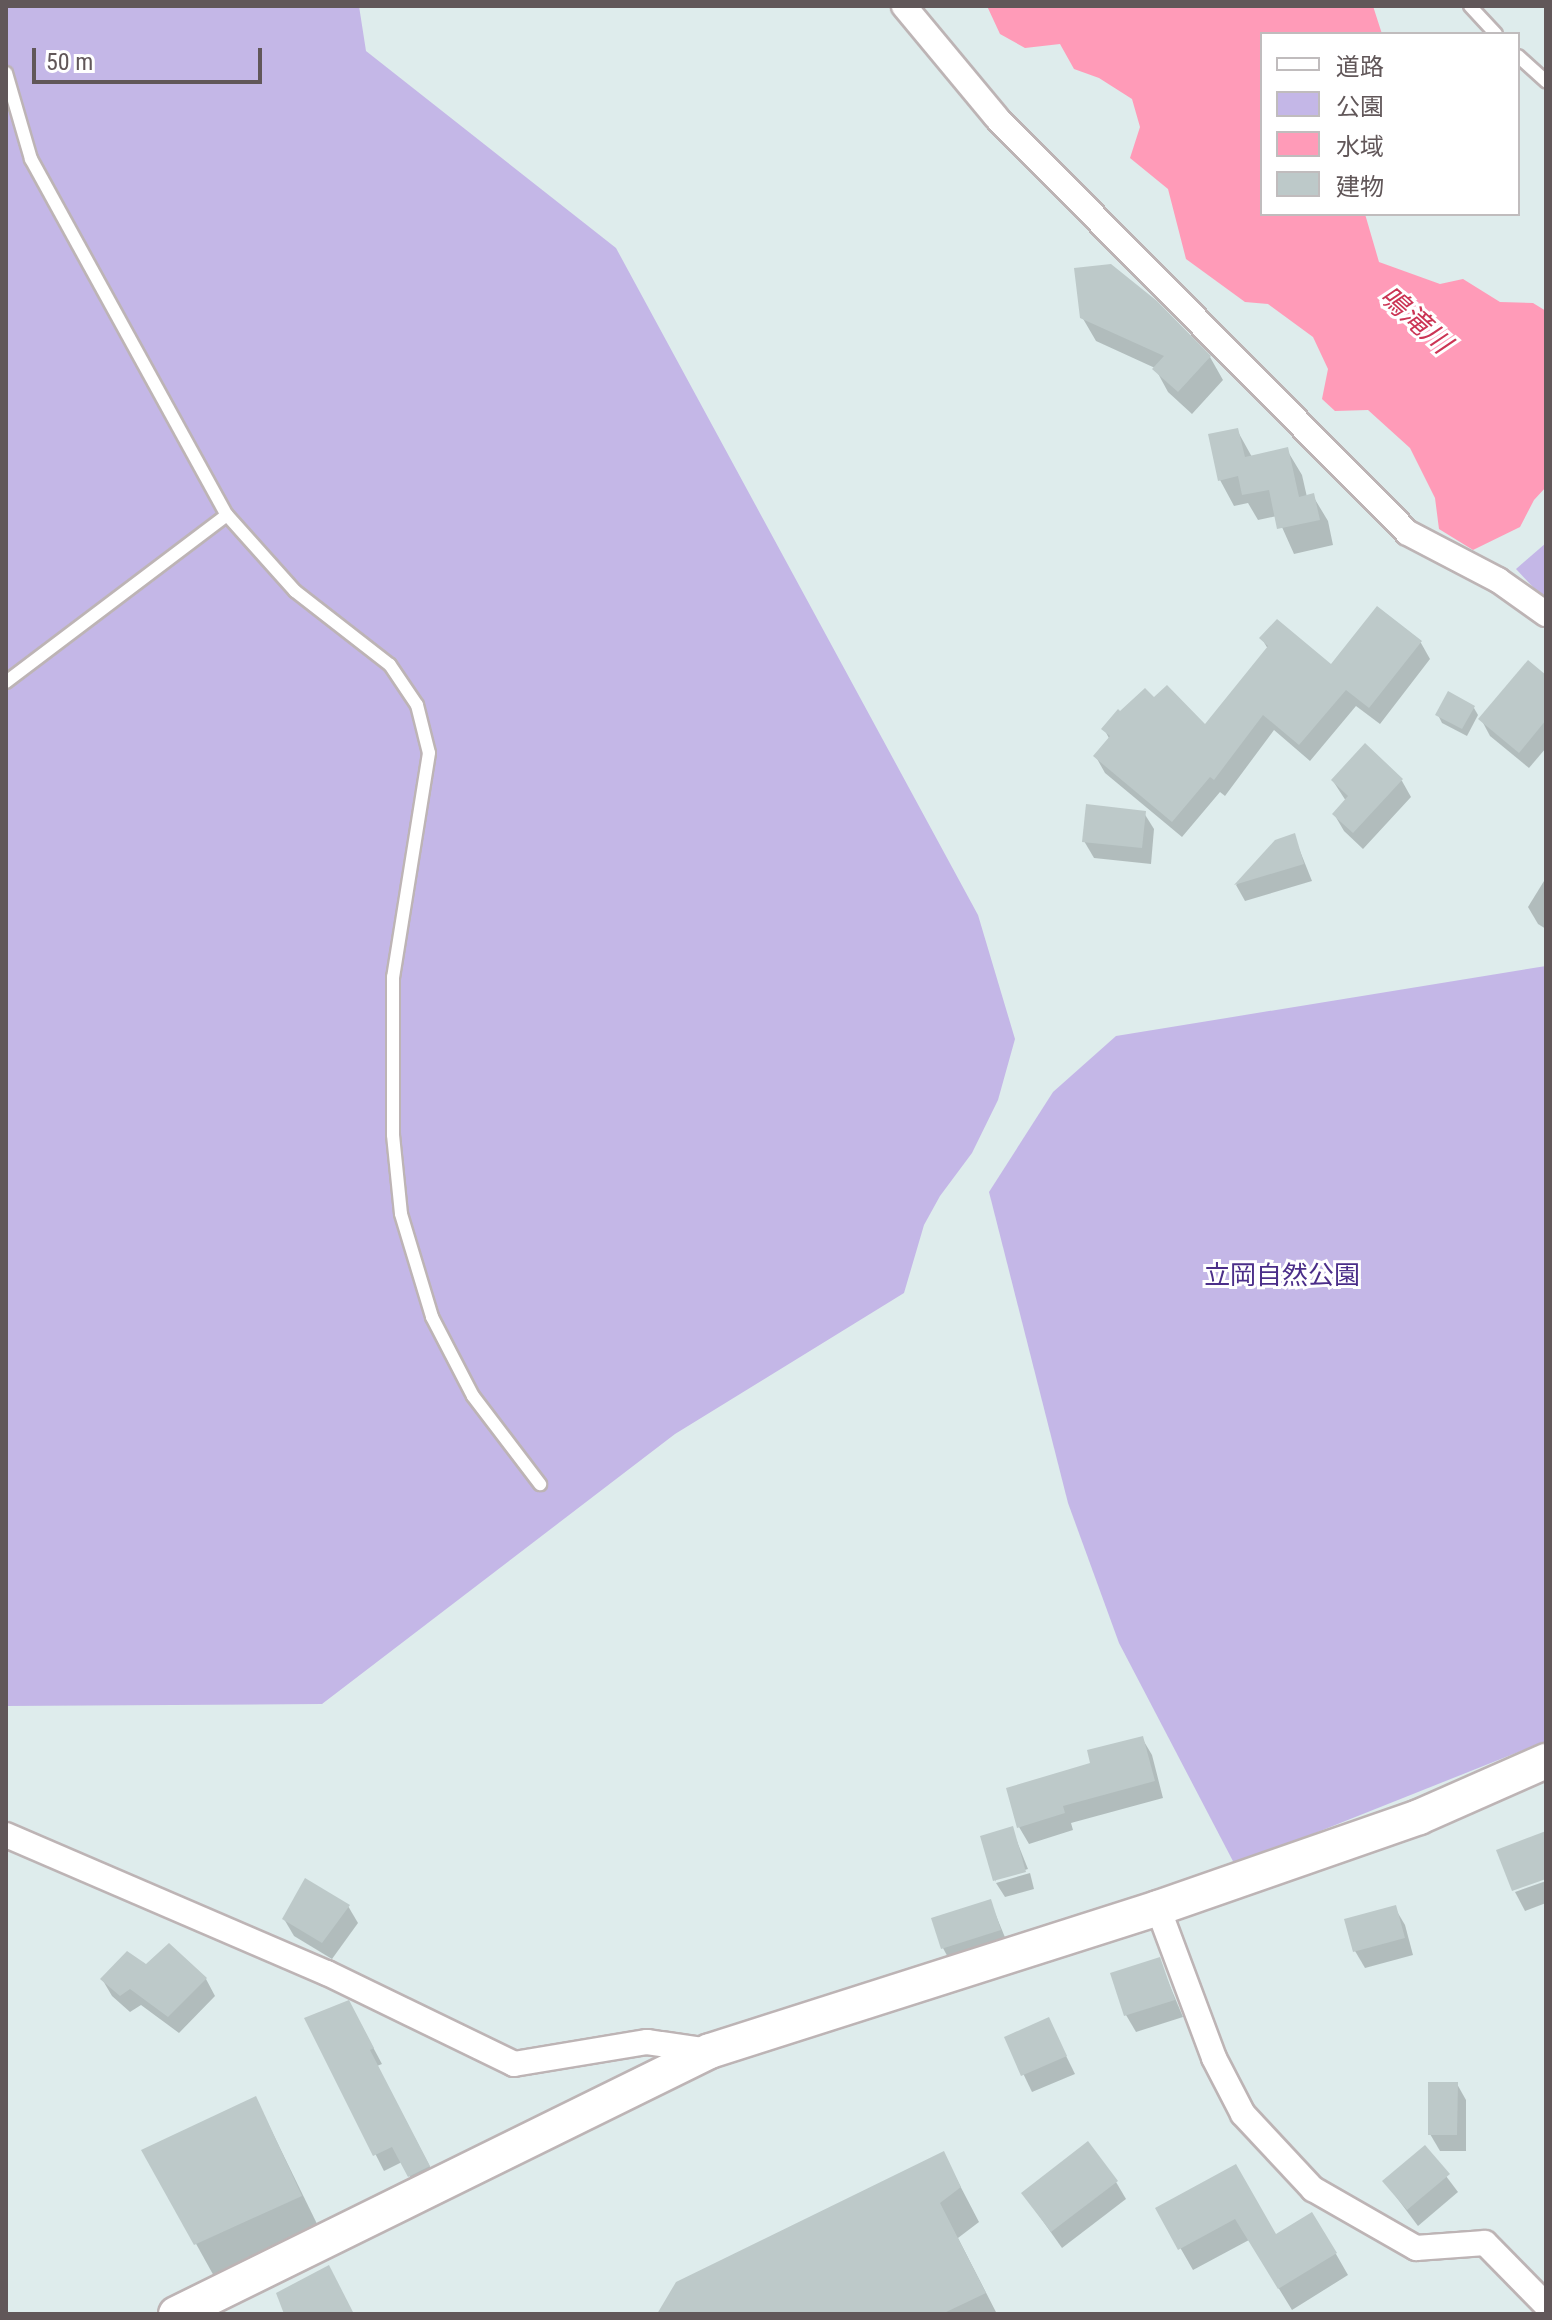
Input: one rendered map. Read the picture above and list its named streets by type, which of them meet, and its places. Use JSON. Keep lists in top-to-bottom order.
{
  "water": ["鳴滝川"],
  "parks": ["立岡自然公園"],
  "legend": [
    "道路",
    "公園",
    "水域",
    "建物"
  ],
  "scale_bar": "50 m"
}
